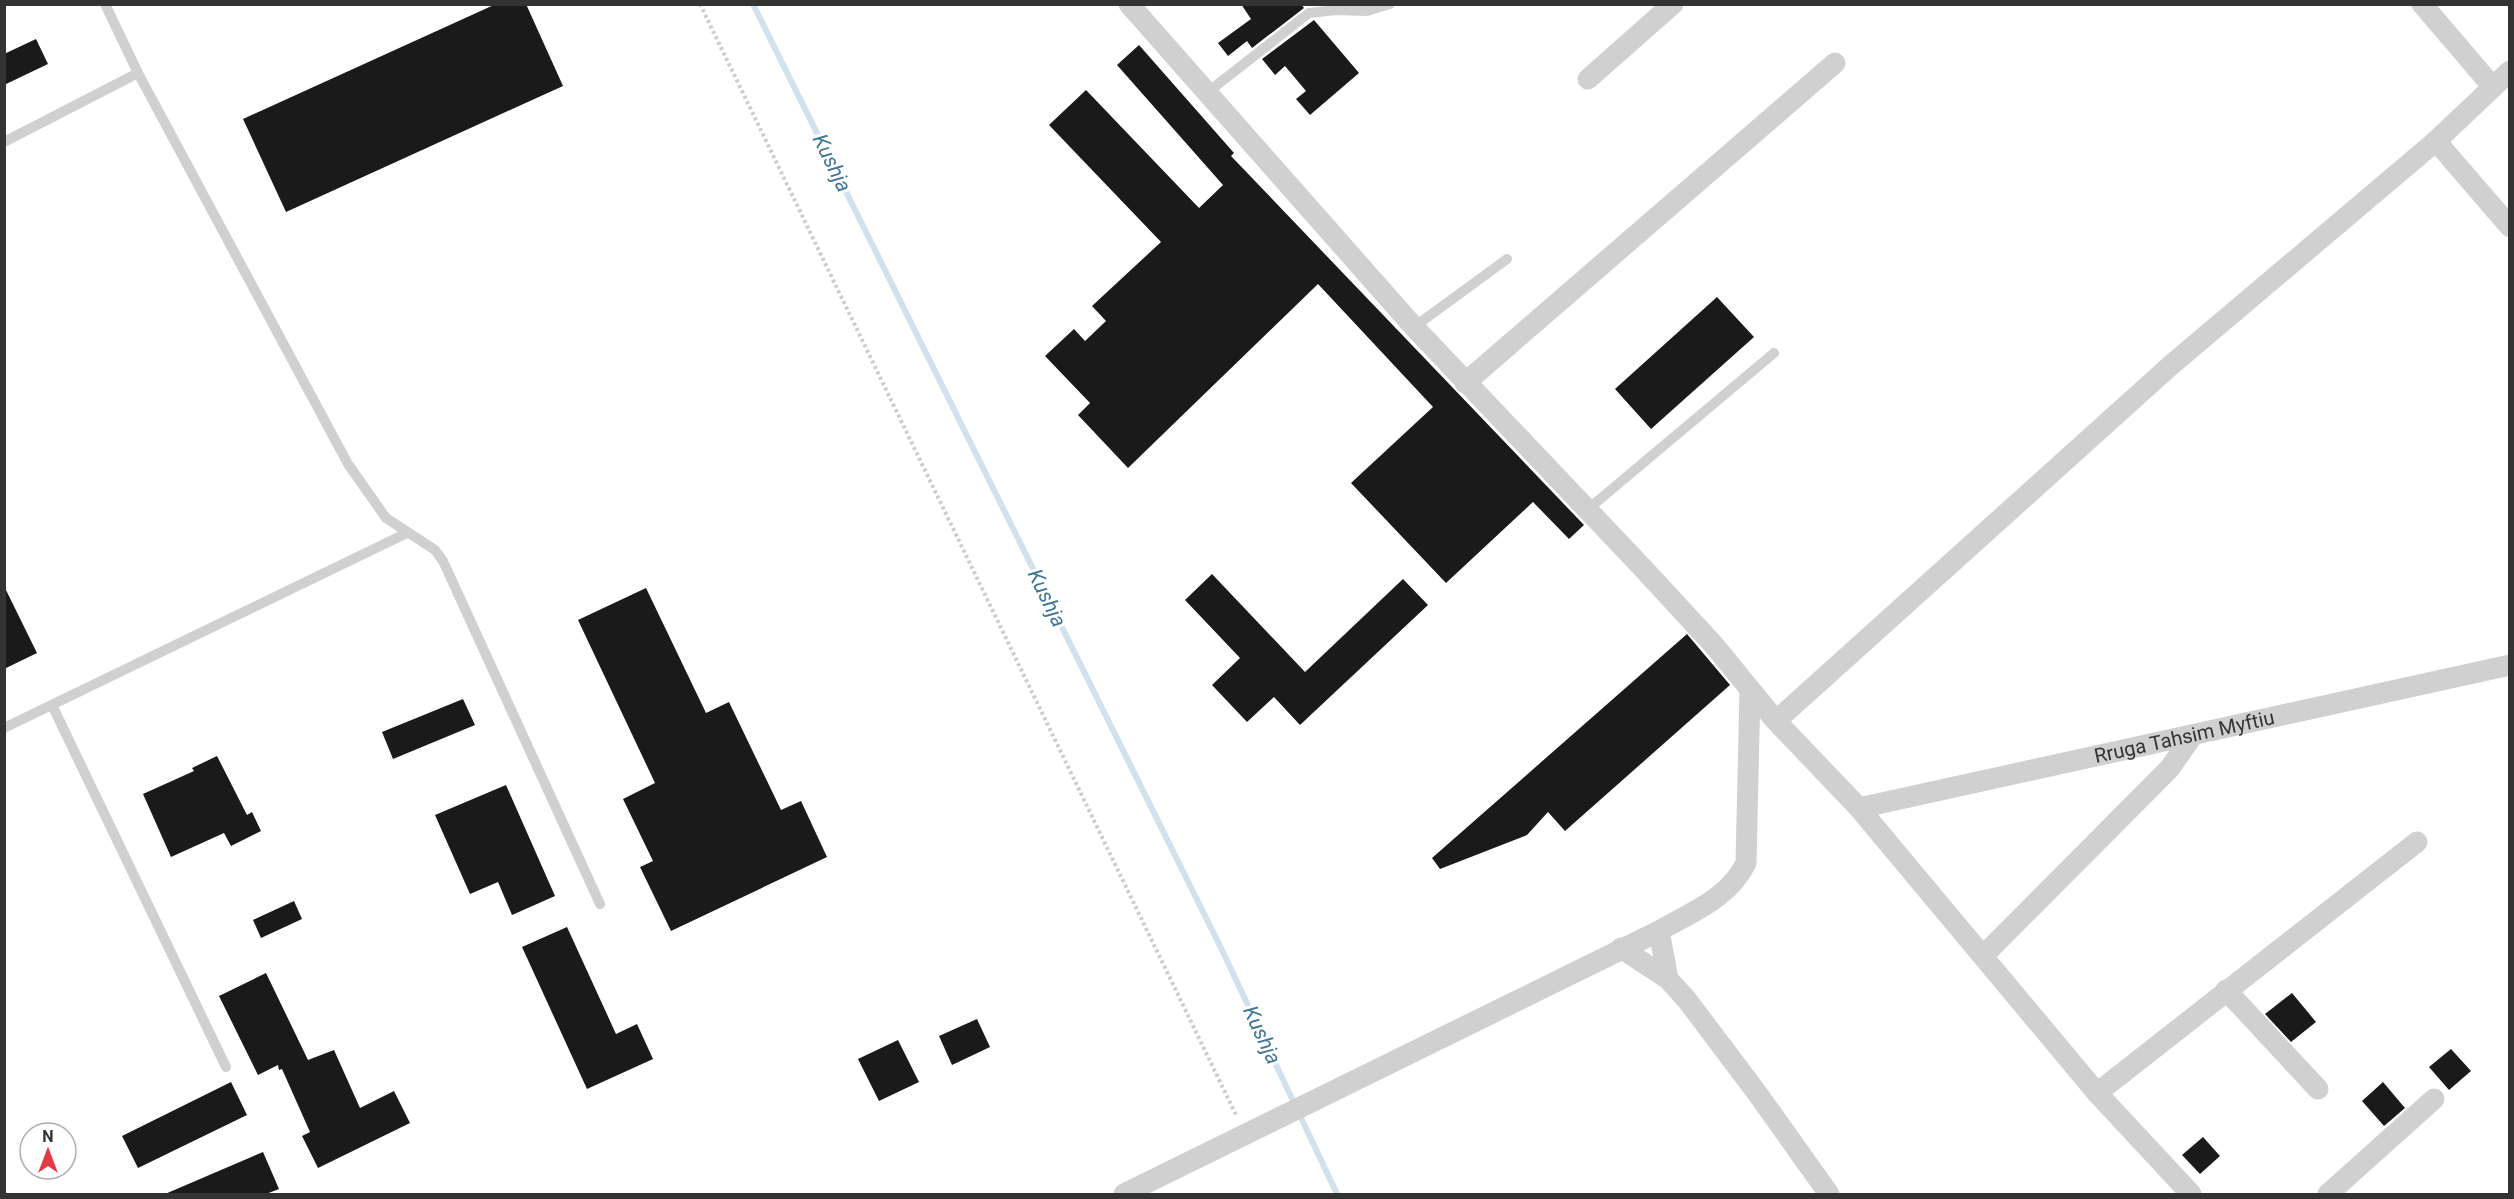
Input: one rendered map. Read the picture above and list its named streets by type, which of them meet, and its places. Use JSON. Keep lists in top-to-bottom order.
{
  "streets": {
    "street": ["Rruga Tahsim Myftiu"]
  },
  "water": ["Kushja"],
  "north": "top"
}
